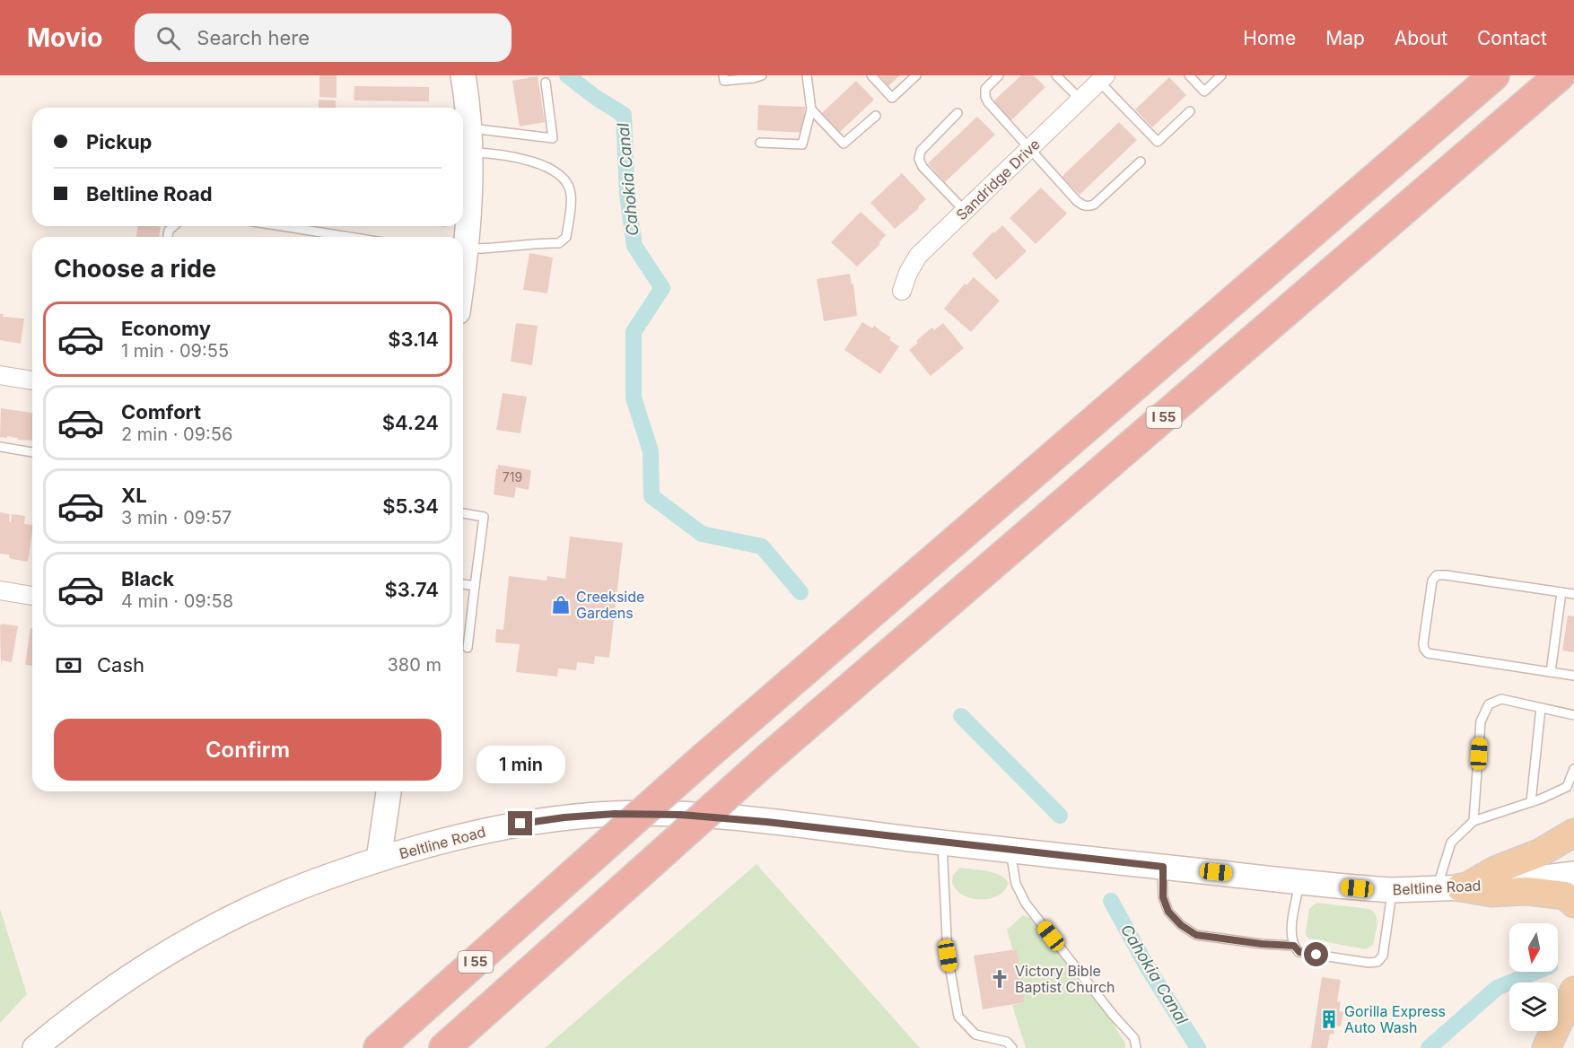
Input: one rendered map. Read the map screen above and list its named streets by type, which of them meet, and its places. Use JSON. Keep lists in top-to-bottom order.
{
  "streets": {
    "highway": ["I 55"],
    "main road": ["Beltline Road"],
    "street": ["Sandridge Drive"]
  },
  "water": ["Cahokia Canal"],
  "places": {
    "shop": ["Creekside Gardens"],
    "church": ["Victory Bible Baptist Church"],
    "building": ["Gorilla Express Auto Wash"]
  },
  "house_numbers": ["719"],
  "north": "bottom",
  "page": {
    "header": "Movio",
    "search": "Search here",
    "nav": [
      "Home",
      "Map",
      "About",
      "Contact"
    ],
    "banner": ["Pickup", "Beltline Road"],
    "heading": "Choose a ride",
    "list": [
      {
        "name": "Economy",
        "note": "1 min · 09:55",
        "value": "$3.14"
      },
      {
        "name": "Comfort",
        "note": "2 min · 09:56",
        "value": "$4.24"
      },
      {
        "name": "XL",
        "note": "3 min · 09:57",
        "value": "$5.34"
      },
      {
        "name": "Black",
        "note": "4 min · 09:58",
        "value": "$3.74"
      }
    ],
    "pay": ["Cash", "380 m"],
    "buttons": "Confirm",
    "bubble": "1 min"
  }
}
